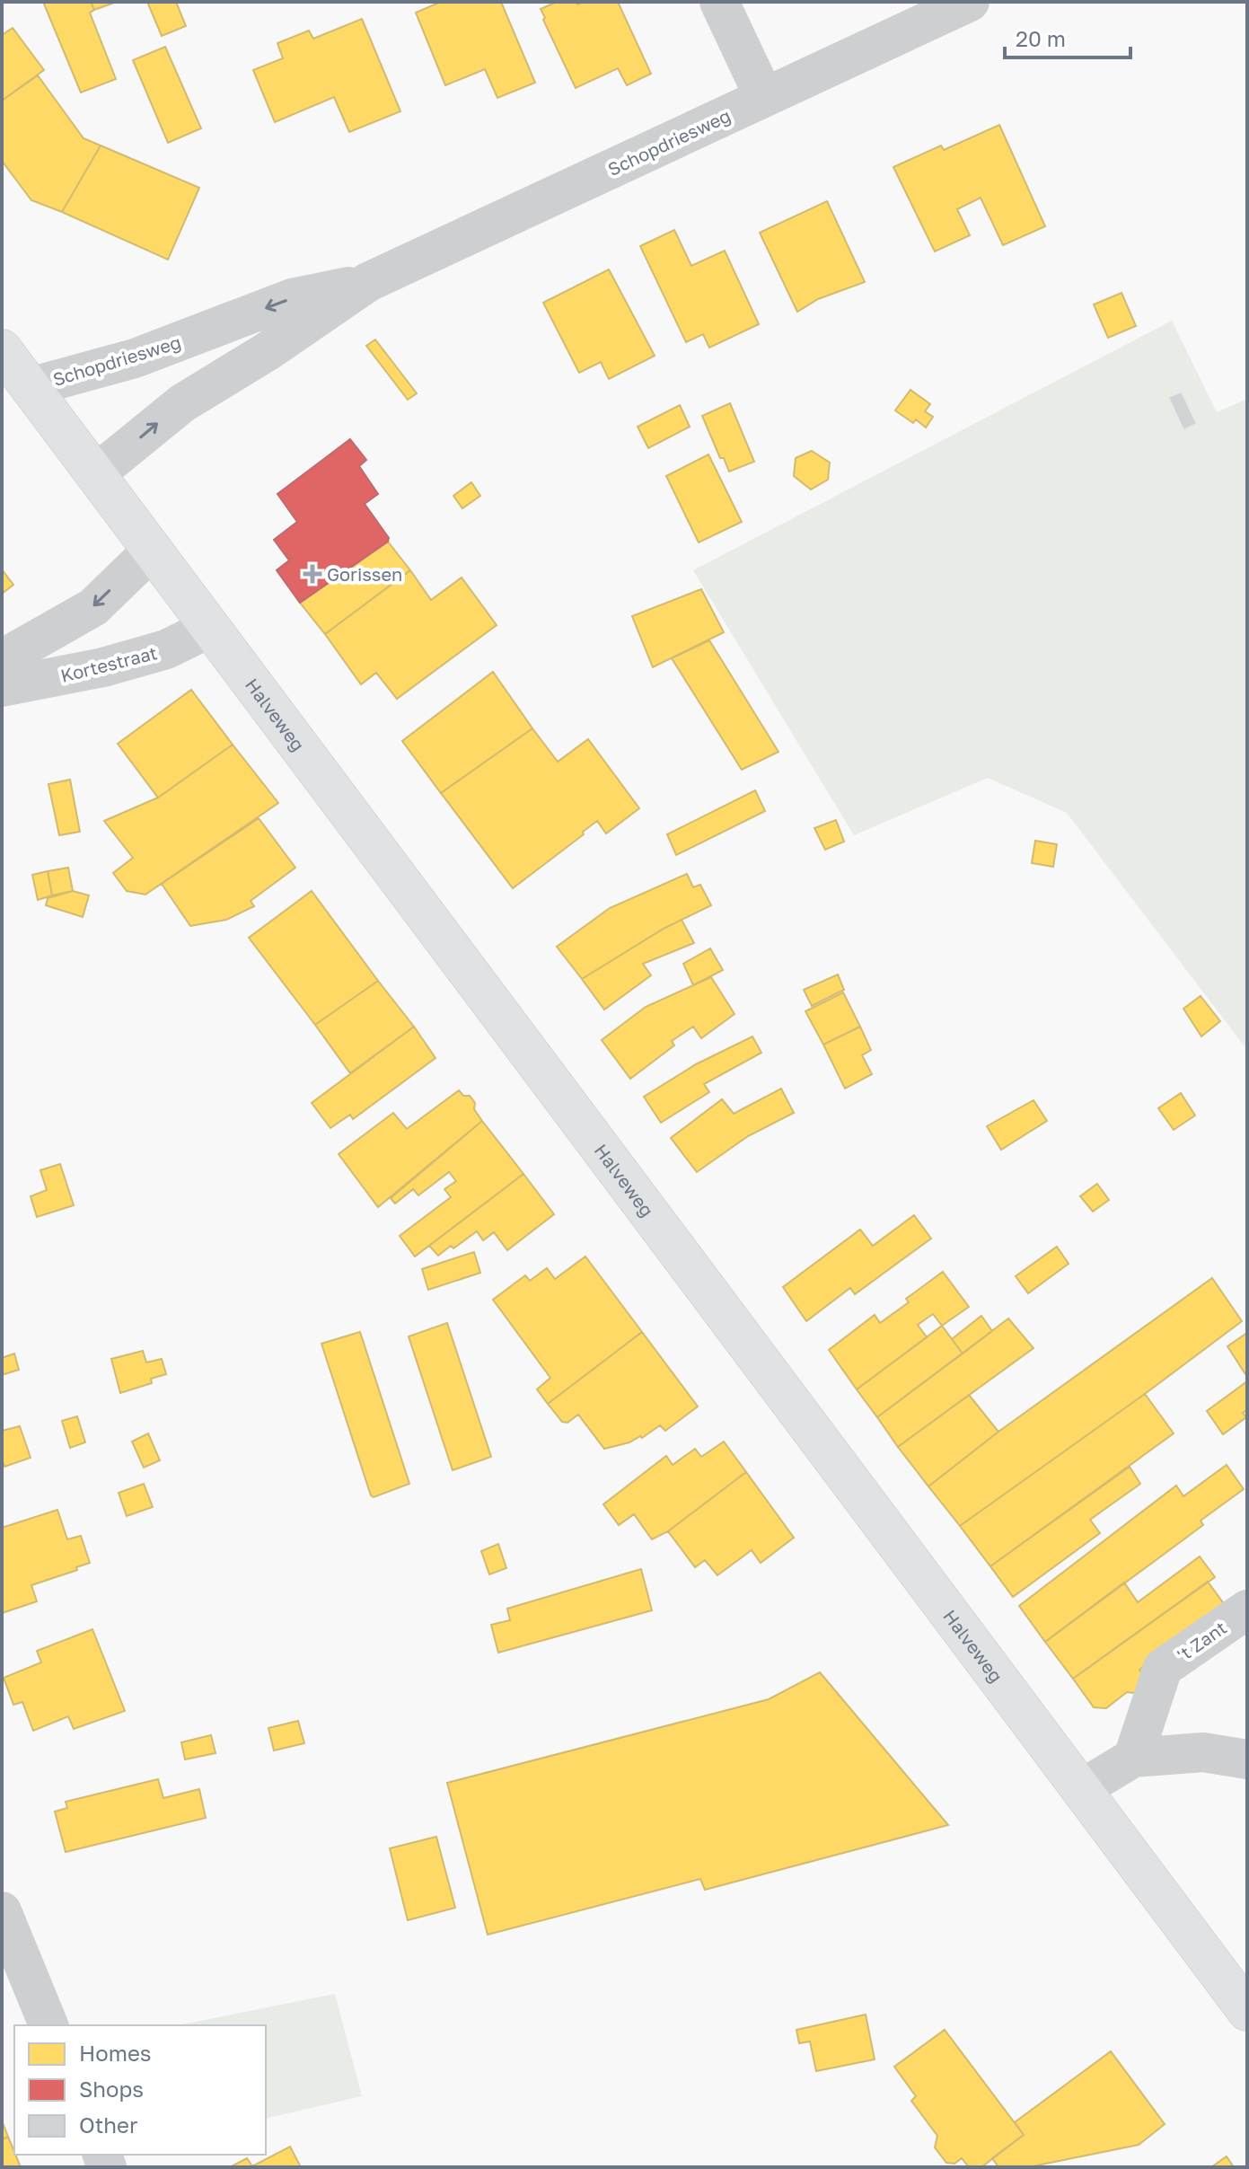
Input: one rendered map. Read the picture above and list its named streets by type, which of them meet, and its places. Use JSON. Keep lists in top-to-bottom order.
{
  "streets": {
    "main road": ["Halveweg"],
    "street": ["Schopdriesweg", "Kortestraat", "'t Zant"]
  },
  "crossings": [
    ["Schopdriesweg", "Halveweg"],
    ["Kortestraat", "Halveweg"]
  ],
  "places": {
    "health": ["Gorissen"]
  },
  "legend": ["Homes", "Shops", "Other"],
  "scale_bar": "20 m"
}
